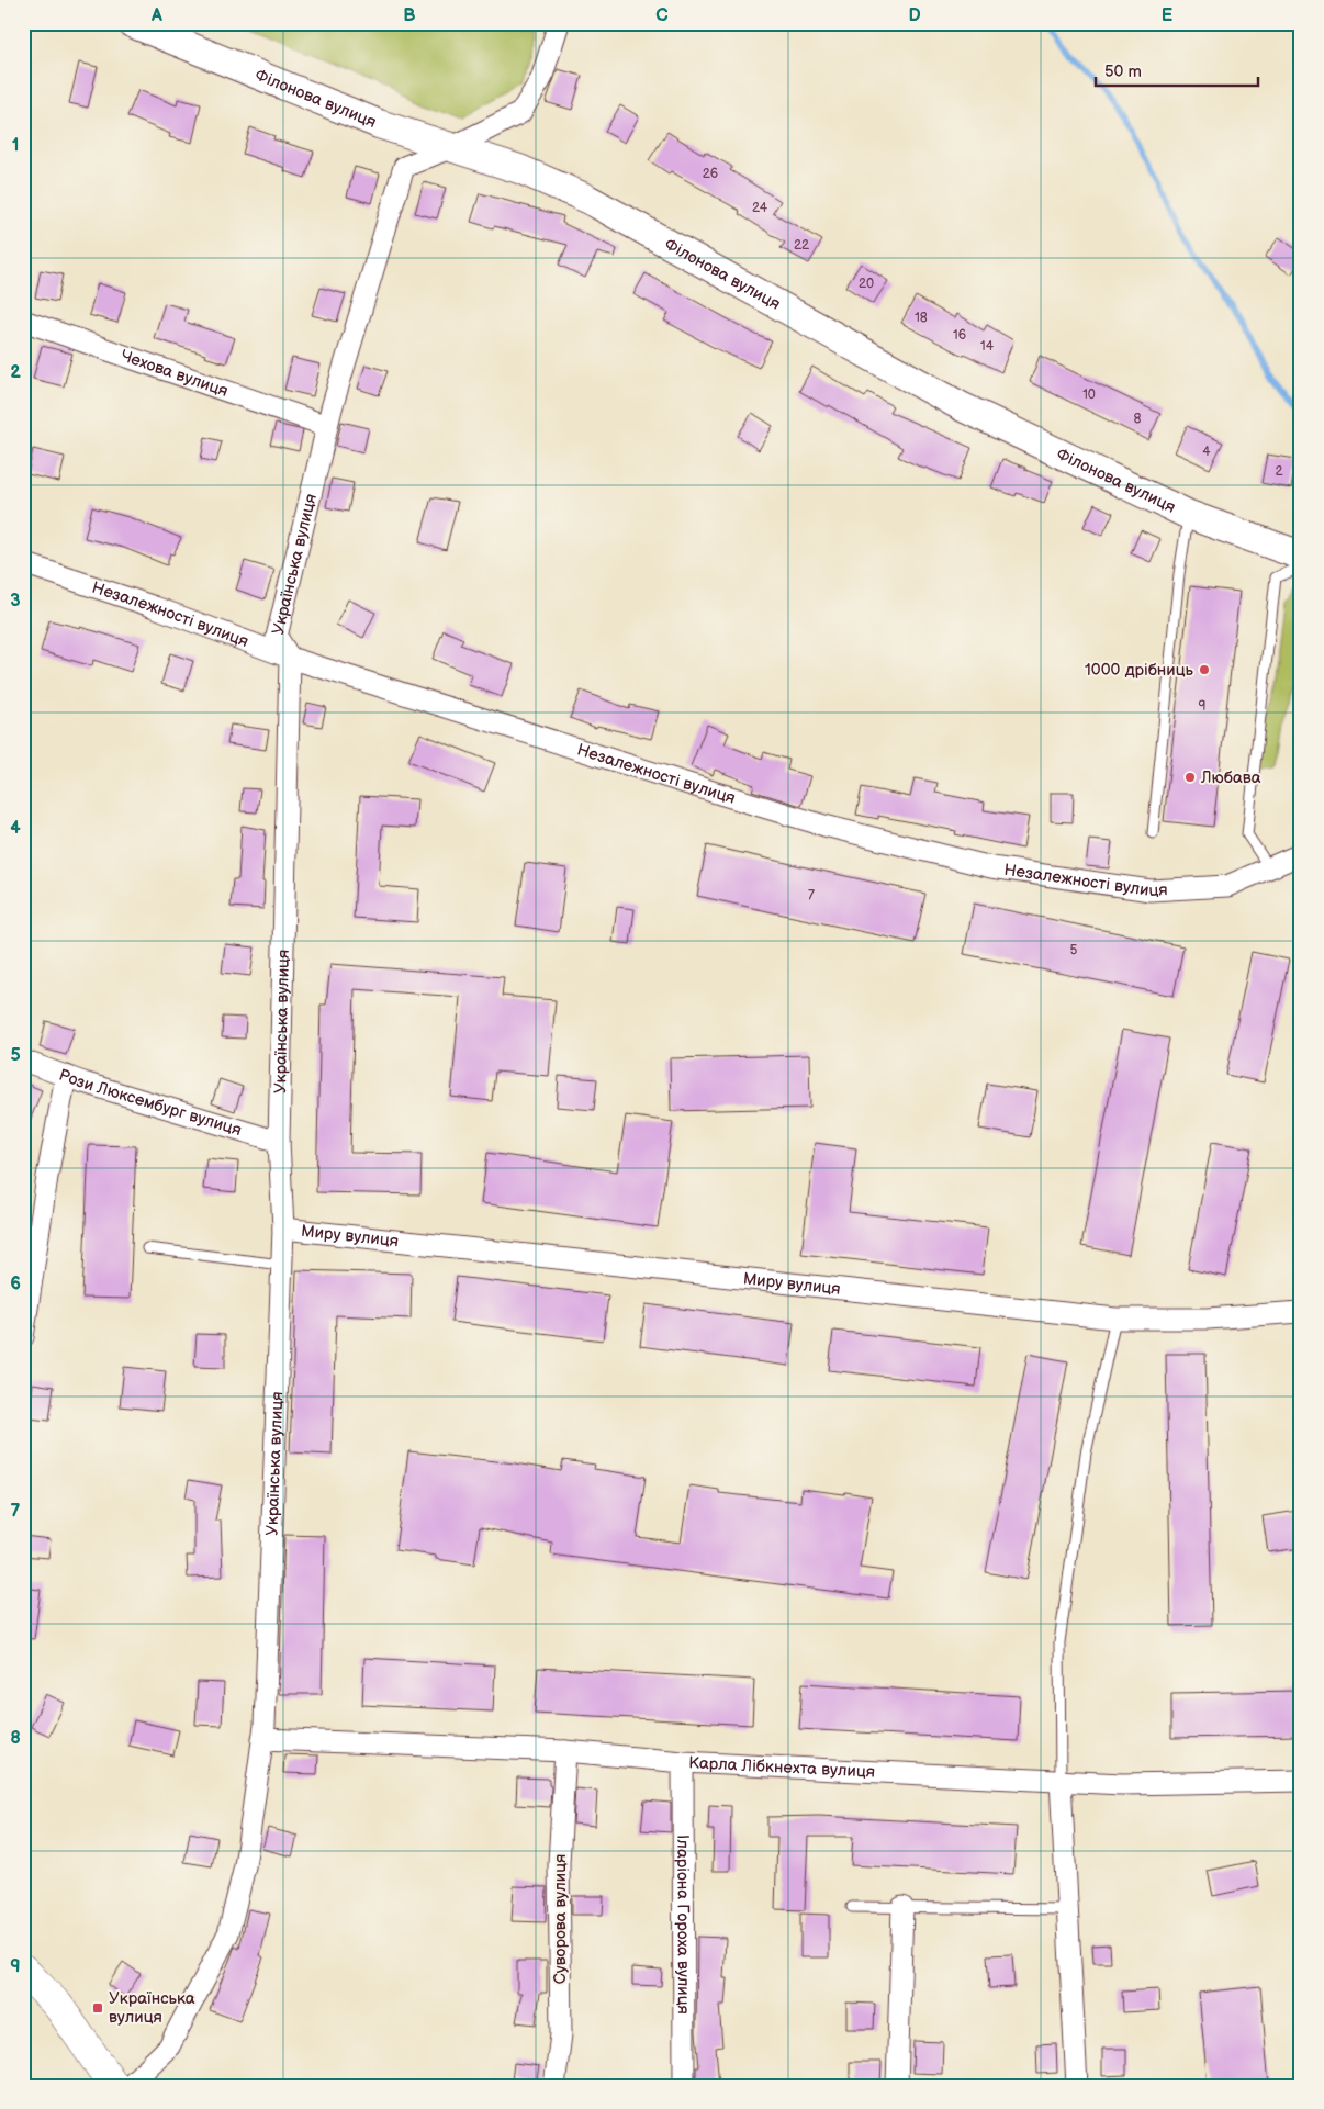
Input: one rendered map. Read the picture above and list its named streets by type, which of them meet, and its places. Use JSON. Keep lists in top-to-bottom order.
{
  "streets": {
    "street": [
      "Філонова вулиця",
      "Чехова вулиця",
      "Українська вулиця",
      "Незалежності вулиця",
      "Рози Люксембург вулиця",
      "Миру вулиця",
      "Карла Лібкнехта вулиця",
      "Суворова вулиця",
      "Іларіона Гороха вулиця"
    ]
  },
  "crossings": [
    ["Філонова вулиця", "Українська вулиця"],
    ["Чехова вулиця", "Українська вулиця"],
    ["Українська вулиця", "Незалежності вулиця"],
    ["Українська вулиця", "Рози Люксембург вулиця"],
    ["Українська вулиця", "Миру вулиця"],
    ["Українська вулиця", "Карла Лібкнехта вулиця"],
    ["Карла Лібкнехта вулиця", "Суворова вулиця"],
    ["Карла Лібкнехта вулиця", "Іларіона Гороха вулиця"]
  ],
  "places": {
    "other": ["1000 дрібниць", "Любава"],
    "transit": ["Українська вулиця"]
  },
  "house_numbers": [
    "26",
    "24",
    "22",
    "20",
    "18",
    "16",
    "14",
    "10",
    "8",
    "4",
    "2",
    "9",
    "7",
    "5"
  ],
  "scale_bar": "50 m",
  "grid": {
    "columns": [
      "A",
      "B",
      "C",
      "D",
      "E"
    ],
    "rows": [
      "1",
      "2",
      "3",
      "4",
      "5",
      "6",
      "7",
      "8",
      "9"
    ]
  }
}
